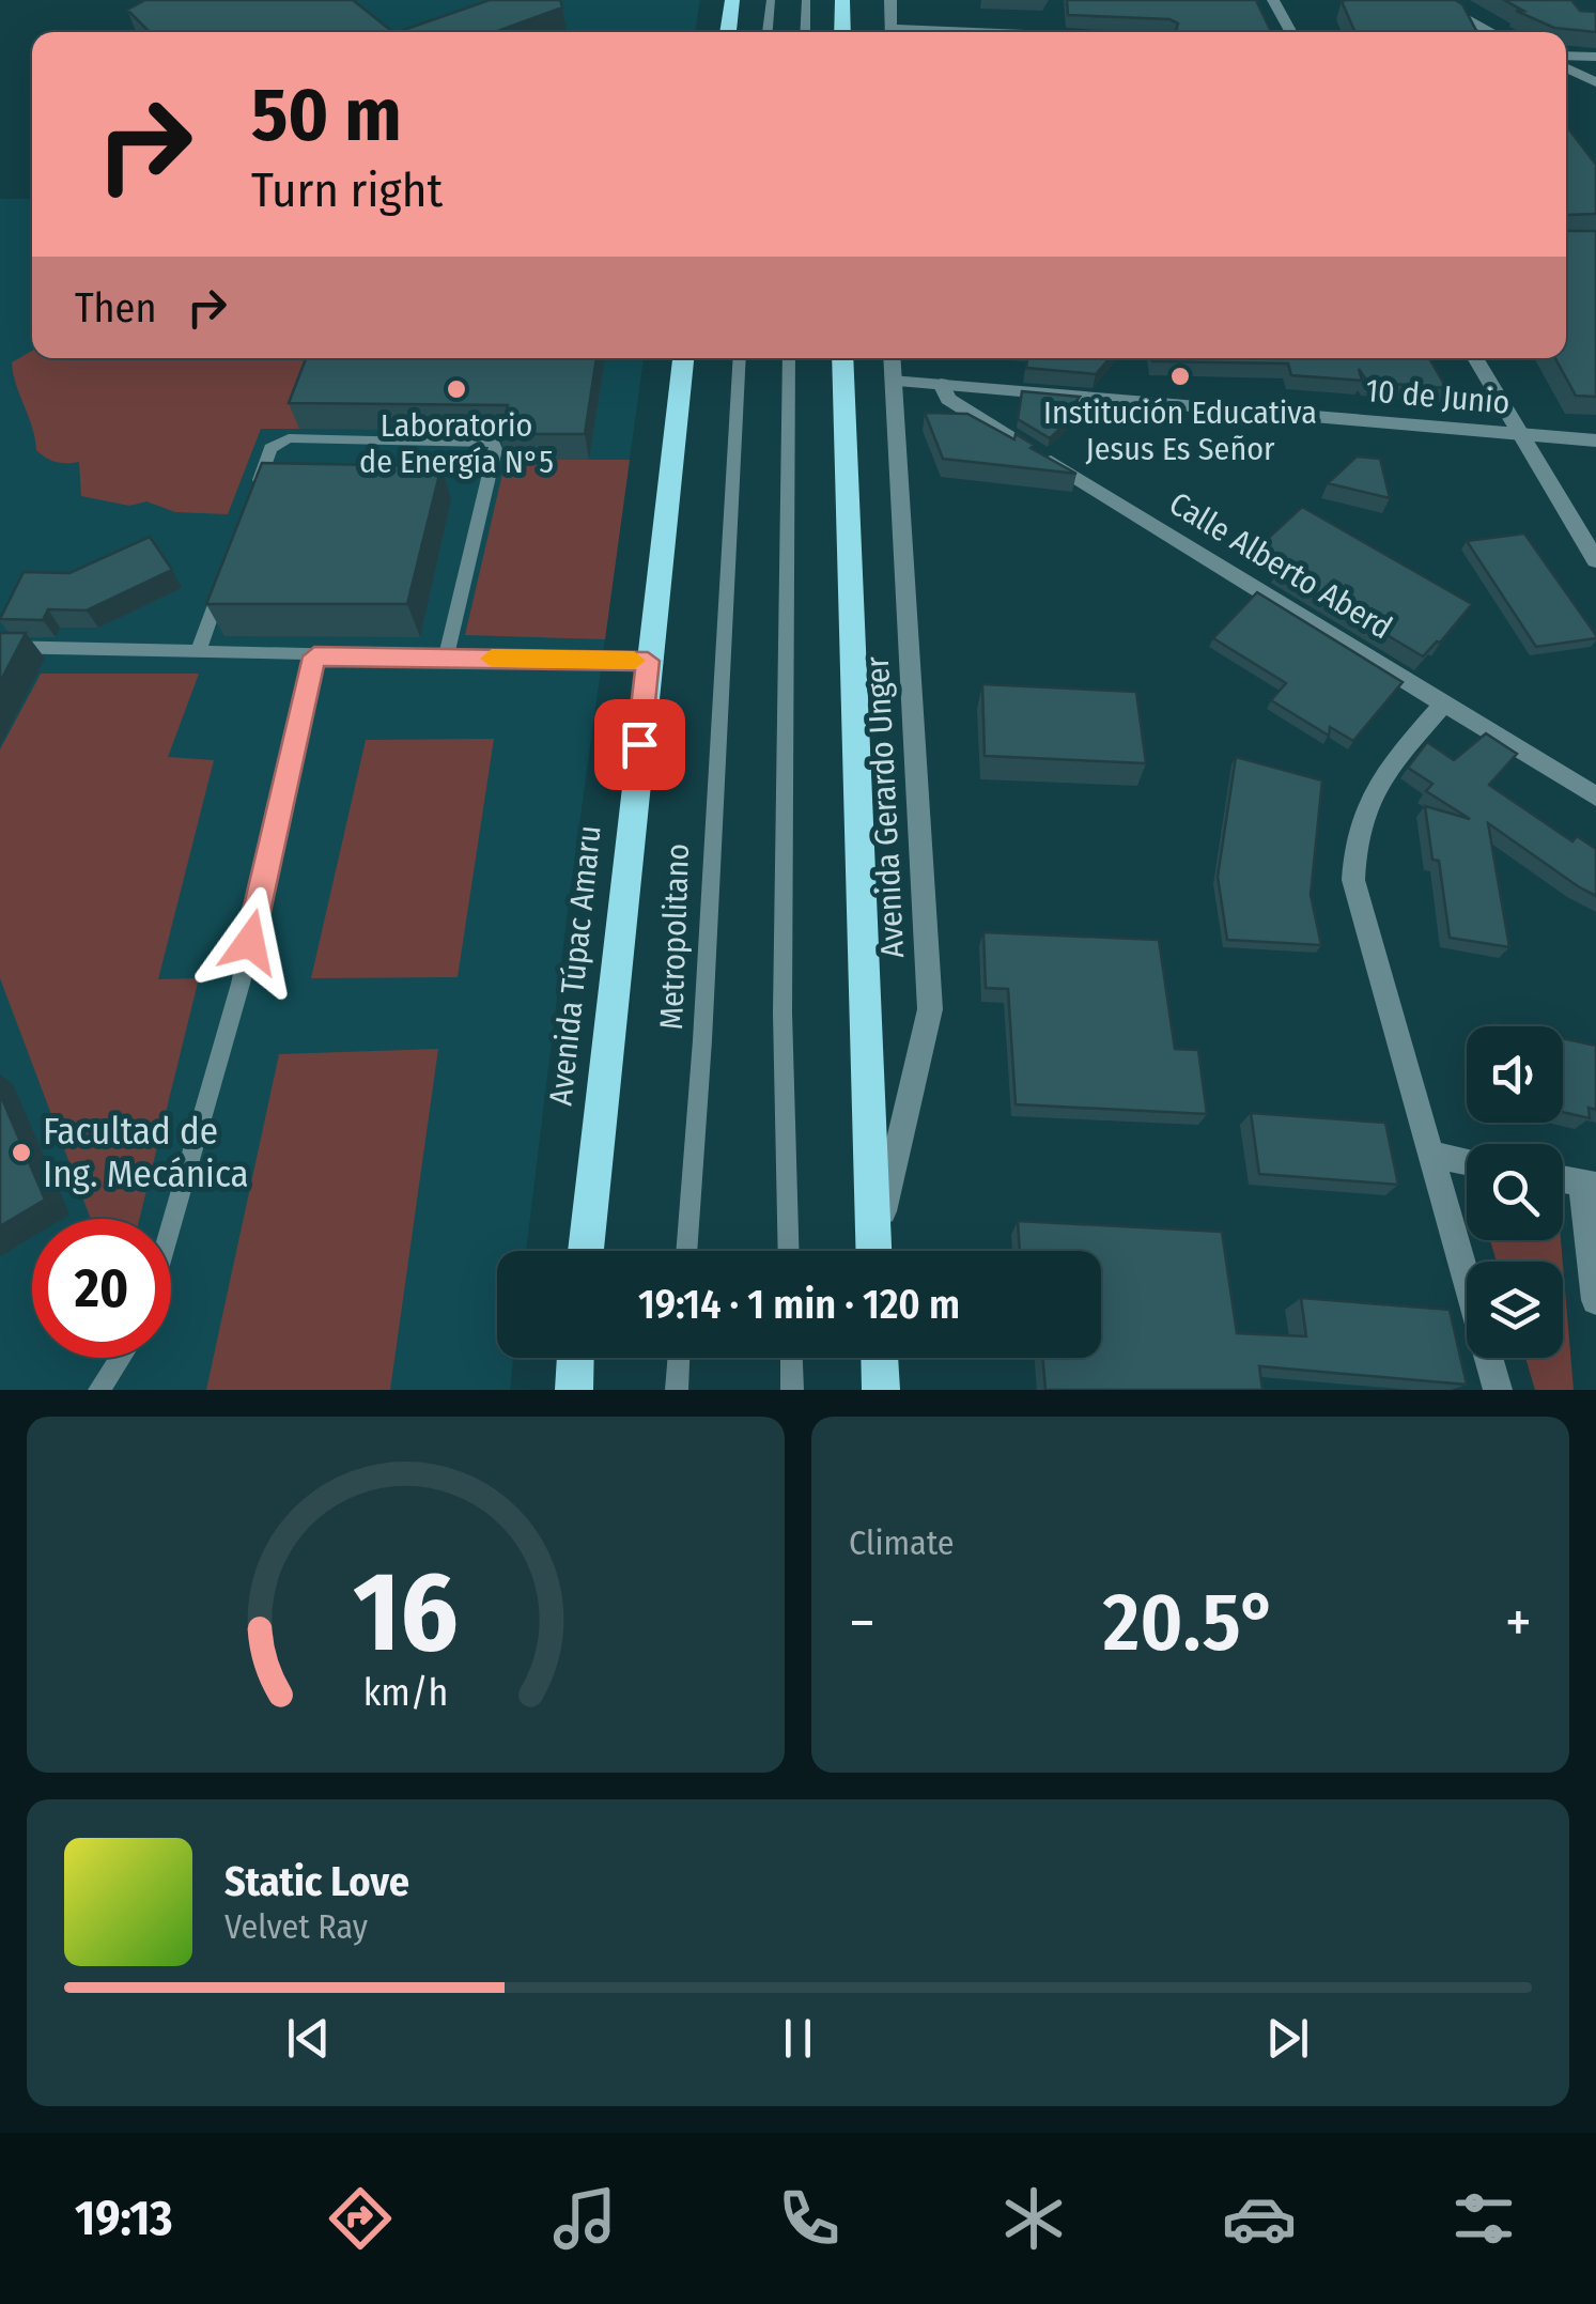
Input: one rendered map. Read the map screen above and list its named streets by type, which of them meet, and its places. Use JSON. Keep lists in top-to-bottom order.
{
  "streets": {
    "main road": ["Avenida Túpac Amaru"],
    "street": ["10 de Junio", "Calle Alberto Aberd", "Avenida Gerardo Unger"],
    "lane": ["Metropolitano"]
  },
  "crossings": [
    ["10 de Junio", "Calle Alberto Aberd"],
    ["10 de Junio", "Avenida Gerardo Unger"]
  ],
  "places": ["Institución Educativa Jesus Es Señor", "Laboratorio de Energía N°5", "Facultad de Ing. Mecánica"],
  "page": {
    "turn": ["50 m", "Turn right"],
    "then": "Then",
    "limit": "20",
    "trip": "19:14 · 1 min · 120 m",
    "tile": "Climate",
    "heat": ["−", "20.5°", "+"],
    "song": ["Static Love", "Velvet Ray"],
    "tabs": "19:13",
    "gauge": ["16", "km/h"]
  }
}
